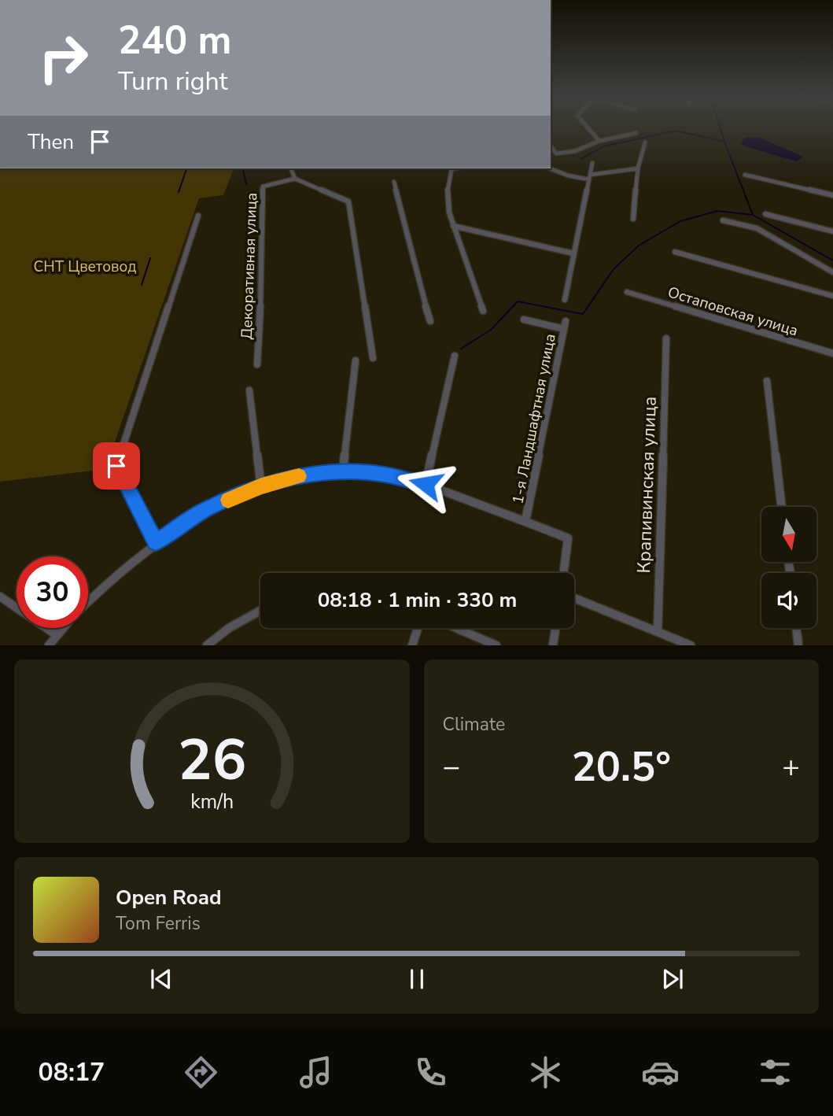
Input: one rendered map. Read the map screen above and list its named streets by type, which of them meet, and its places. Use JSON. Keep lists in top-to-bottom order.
{
  "streets": {
    "street": [
      "Декоративная улица",
      "Остаповская улица",
      "1-я Ландшафтная улица",
      "Крапивинская улица"
    ]
  },
  "parks": ["СНТ Цветовод"],
  "north": "bottom",
  "page": {
    "turn": ["240 m", "Turn right"],
    "then": "Then",
    "limit": "30",
    "trip": "08:18 · 1 min · 330 m",
    "tile": "Climate",
    "heat": ["−", "20.5°", "+"],
    "song": ["Open Road", "Tom Ferris"],
    "tabs": "08:17",
    "gauge": ["26", "km/h"]
  }
}
